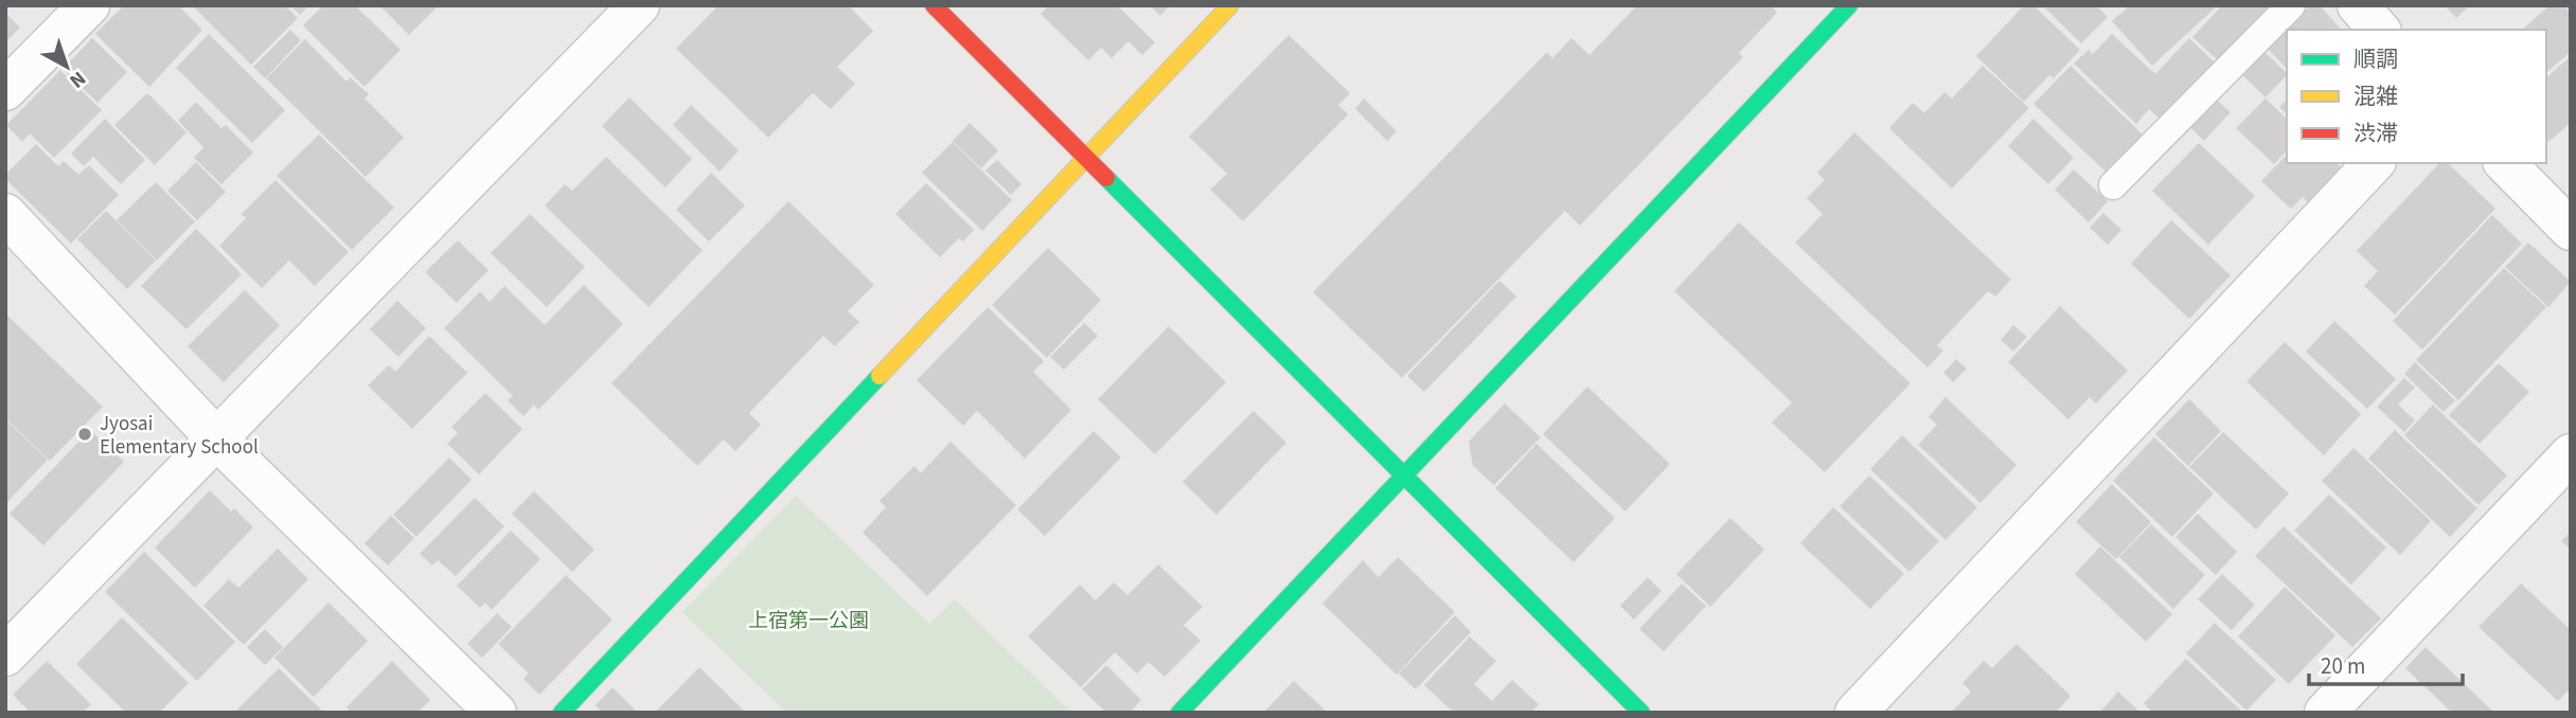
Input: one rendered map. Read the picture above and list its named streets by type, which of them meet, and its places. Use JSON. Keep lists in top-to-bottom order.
{
  "parks": ["上宿第一公園"],
  "places": ["Jyosai Elementary School"],
  "legend": ["順調", "混雑", "渋滞"],
  "scale_bar": "20 m",
  "north": "bottom right"
}
